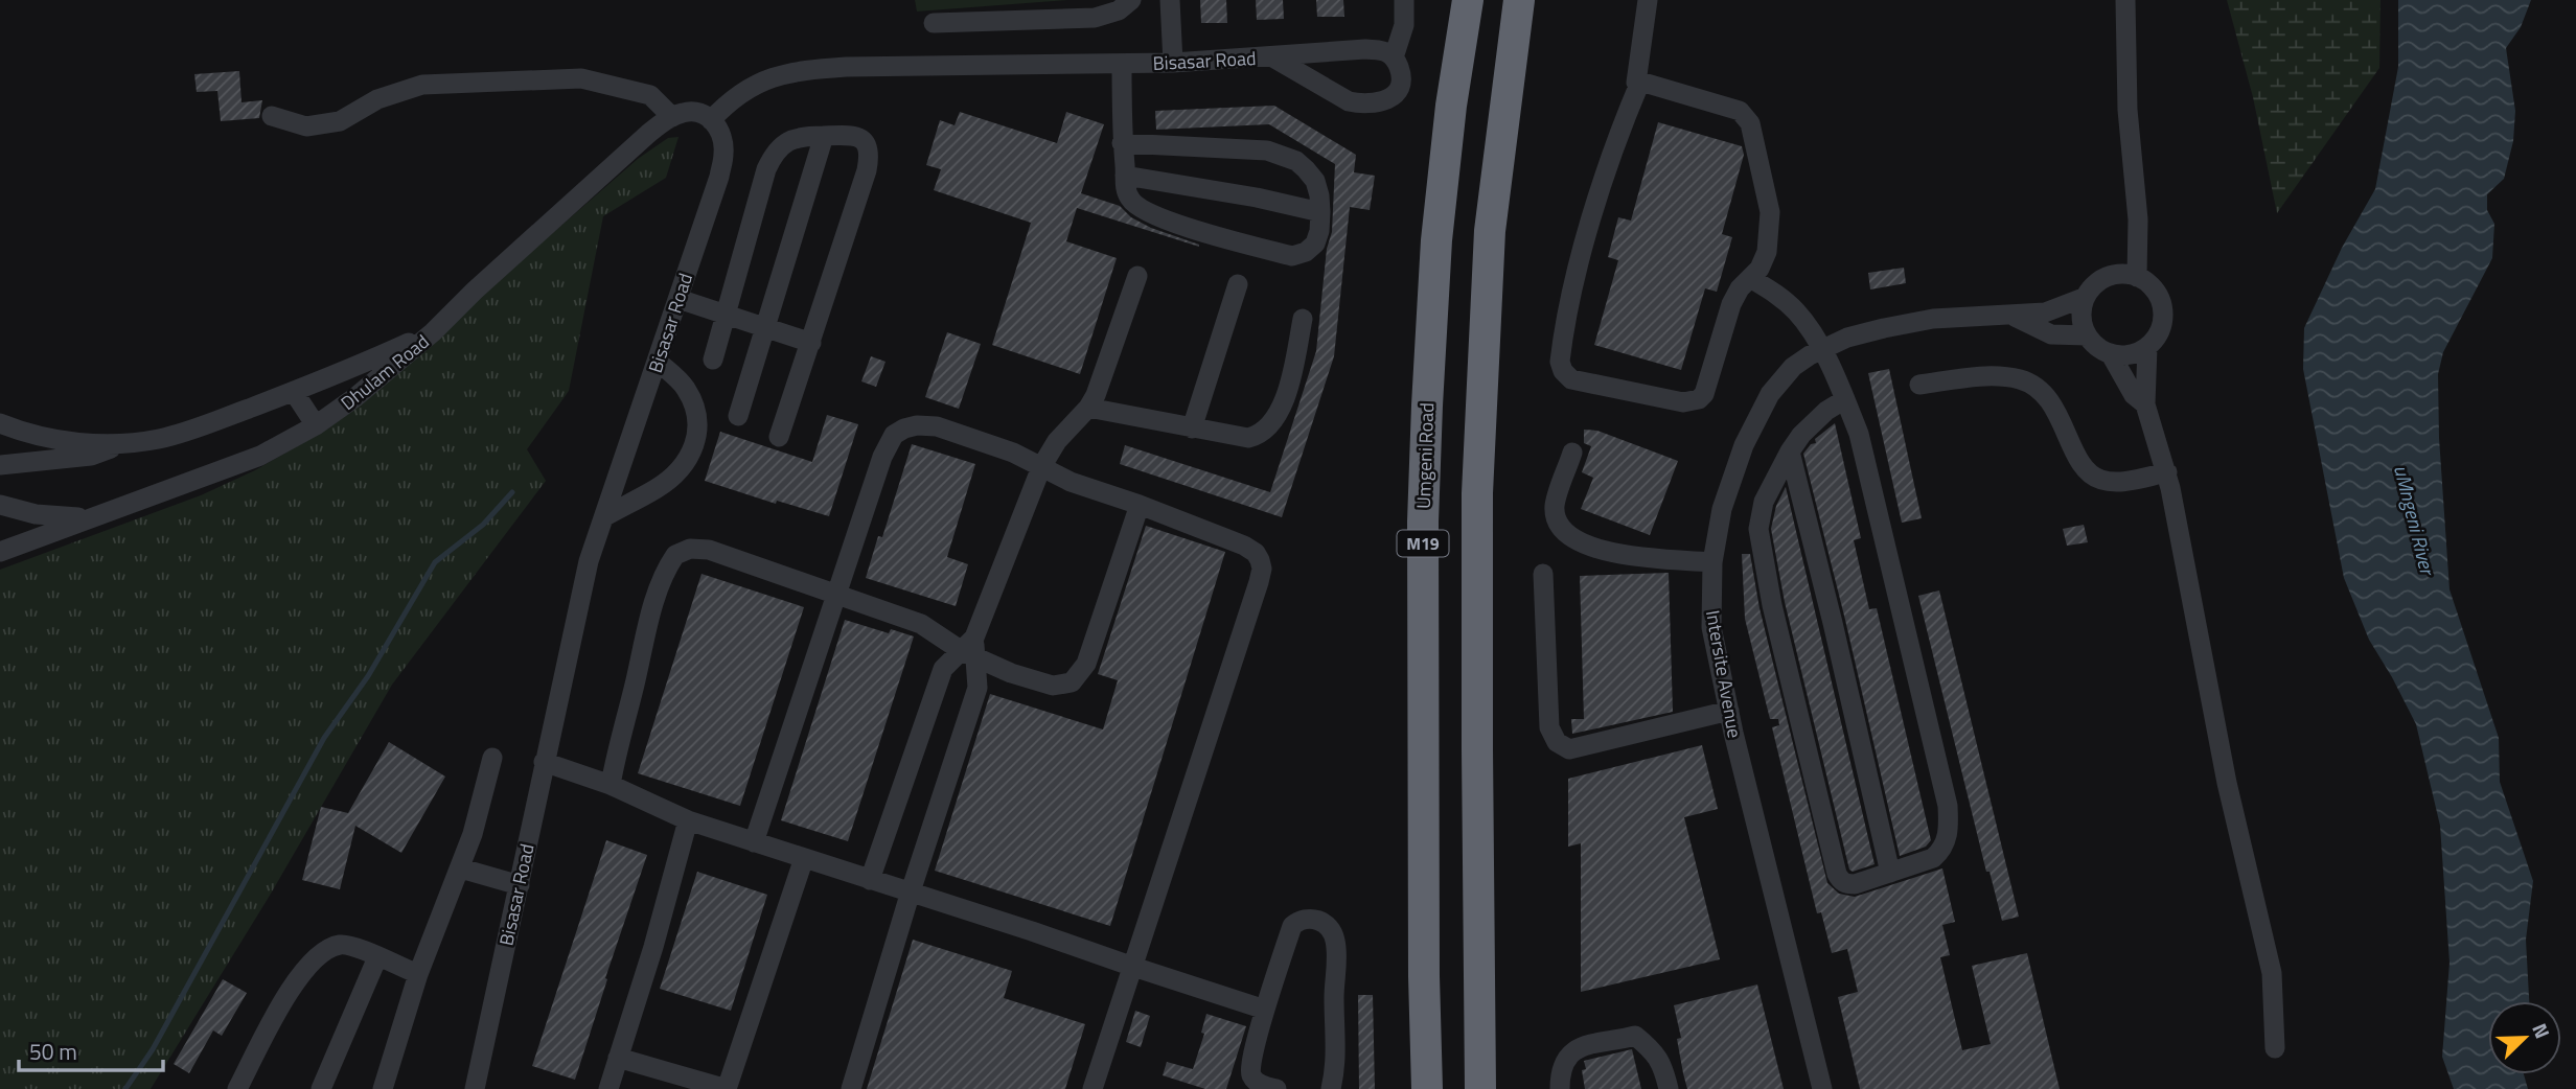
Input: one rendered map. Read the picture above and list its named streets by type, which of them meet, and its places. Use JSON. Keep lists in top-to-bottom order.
{
  "streets": {
    "highway": ["Umgeni Road", "M19"],
    "street": ["Bisasar Road", "Dhulam Road", "Intersite Avenue"]
  },
  "water": ["uMngeni River"],
  "scale_bar": "50 m",
  "north": "top right"
}
